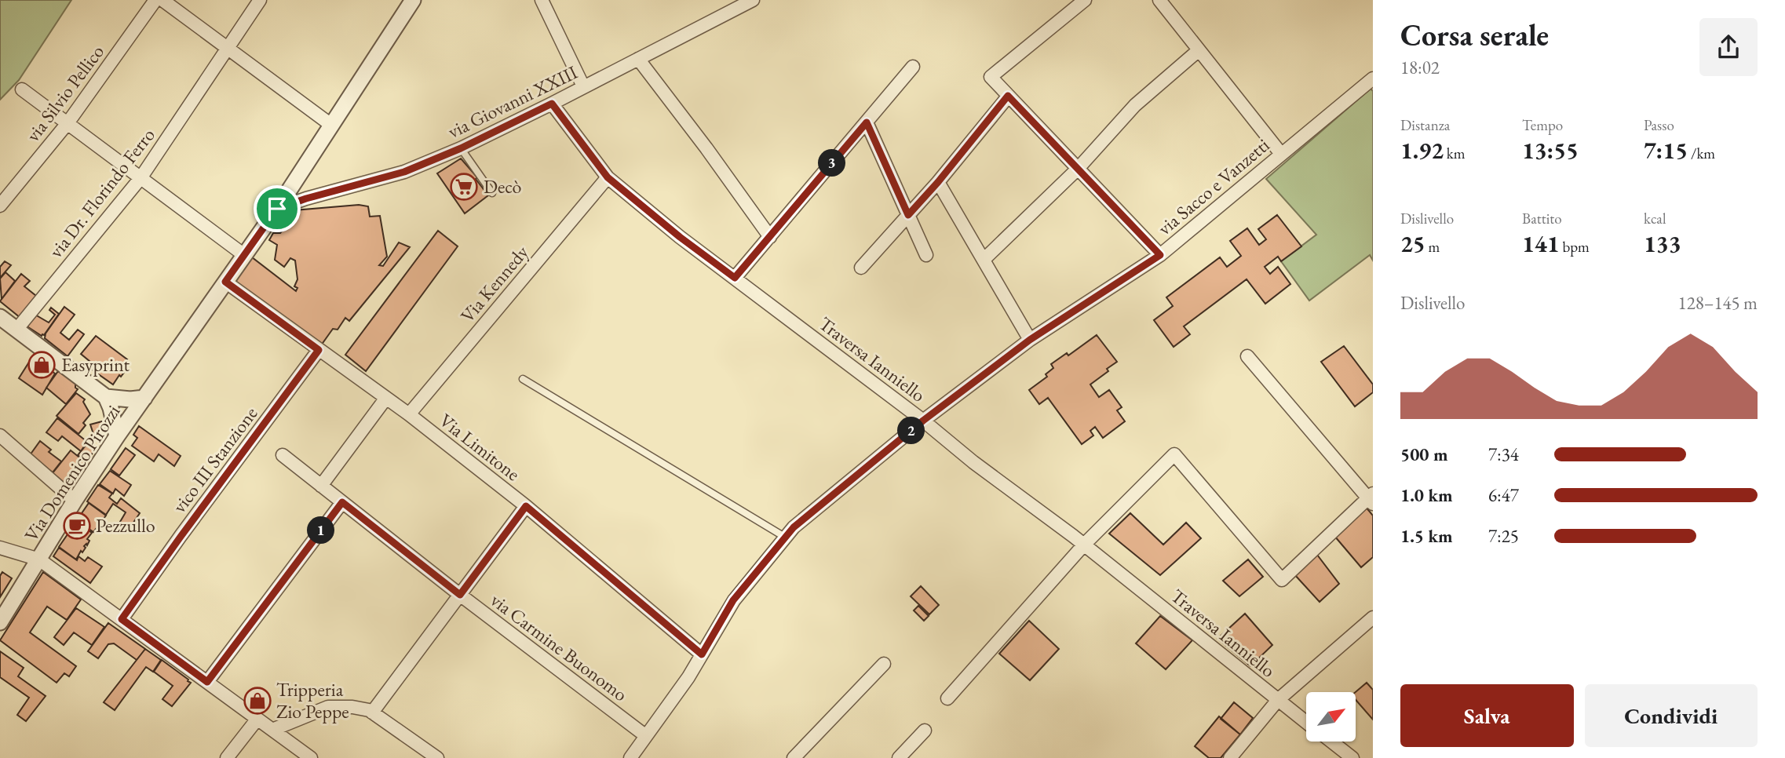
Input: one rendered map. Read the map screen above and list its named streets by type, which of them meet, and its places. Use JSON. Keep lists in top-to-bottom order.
{
  "streets": {
    "street": [
      "via Silvio Pellico",
      "via Giovanni XXIII",
      "via Sacco e Vanzetti",
      "via Dr. Florindo Ferro",
      "Via Kennedy",
      "Traversa Ianniello",
      "Via Limitone",
      "vico III Stanzione",
      "Via Domenico Pirozzi",
      "via Carmine Buonomo"
    ]
  },
  "crossings": [
    ["via Giovanni XXIII", "Traversa Ianniello"],
    ["via Giovanni XXIII", "Via Domenico Pirozzi"],
    ["via Sacco e Vanzetti", "Traversa Ianniello"],
    ["via Sacco e Vanzetti", "Via Limitone"],
    ["via Sacco e Vanzetti", "via Carmine Buonomo"],
    ["Via Kennedy", "Traversa Ianniello"],
    ["Via Kennedy", "Via Limitone"],
    ["Via Limitone", "vico III Stanzione"],
    ["Via Limitone", "Via Domenico Pirozzi"]
  ],
  "places": {
    "supermarket": ["Decò"],
    "shop": ["Easyprint", "Tripperia Zio Peppe"],
    "cafe": ["Pezzullo"]
  },
  "north": "top right",
  "page": {
    "heading": ["Corsa serale", "18:02"],
    "stats": [
      ["Distanza", "1.92 km"],
      ["Tempo", "13:55"],
      ["Passo", "7:15 /km"],
      ["Dislivello", "25 m"],
      ["Battito", "141 bpm"],
      ["kcal", "133"]
    ],
    "pins": ["3", "2", "1"],
    "chart": ["Dislivello", "128–145 m"],
    "list": [
      {
        "name": "500 m",
        "note": "7:34"
      },
      {
        "name": "1.0 km",
        "note": "6:47"
      },
      {
        "name": "1.5 km",
        "note": "7:25"
      }
    ],
    "buttons": ["Salva", "Condividi"]
  }
}
